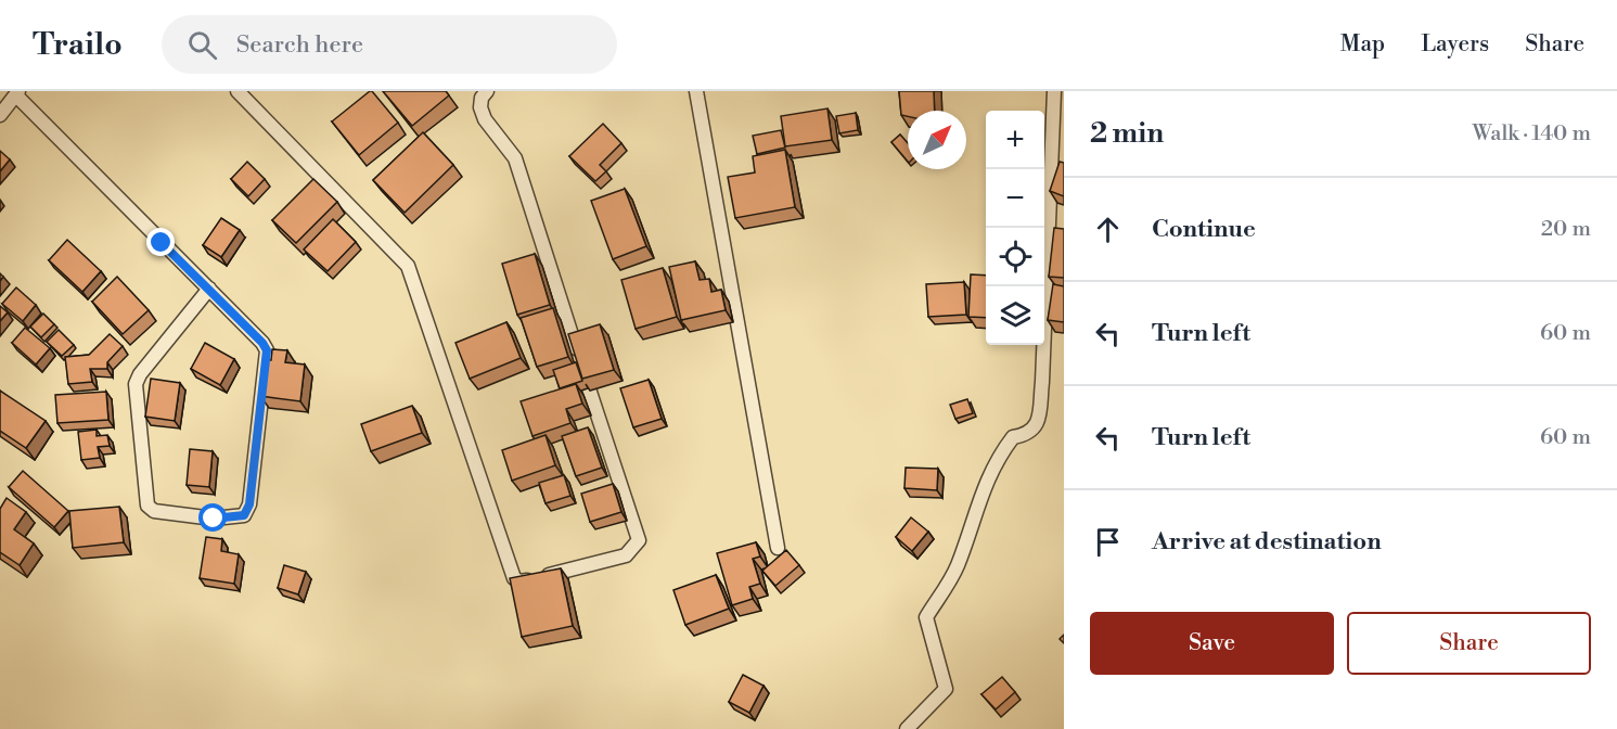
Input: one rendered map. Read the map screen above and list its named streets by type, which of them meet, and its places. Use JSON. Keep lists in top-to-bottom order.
{
  "north": "top right",
  "page": {
    "header": "Trailo",
    "search": "Search here",
    "nav": ["Map", "Layers", "Share"],
    "heading": ["2 min", "Walk · 140 m"],
    "map_buttons": ["+", "−"],
    "list": [
      ["Continue", "20 m"],
      ["Turn left", "60 m"],
      ["Turn left", "60 m"],
      "Arrive at destination"
    ],
    "buttons": ["Save", "Share"]
  }
}
